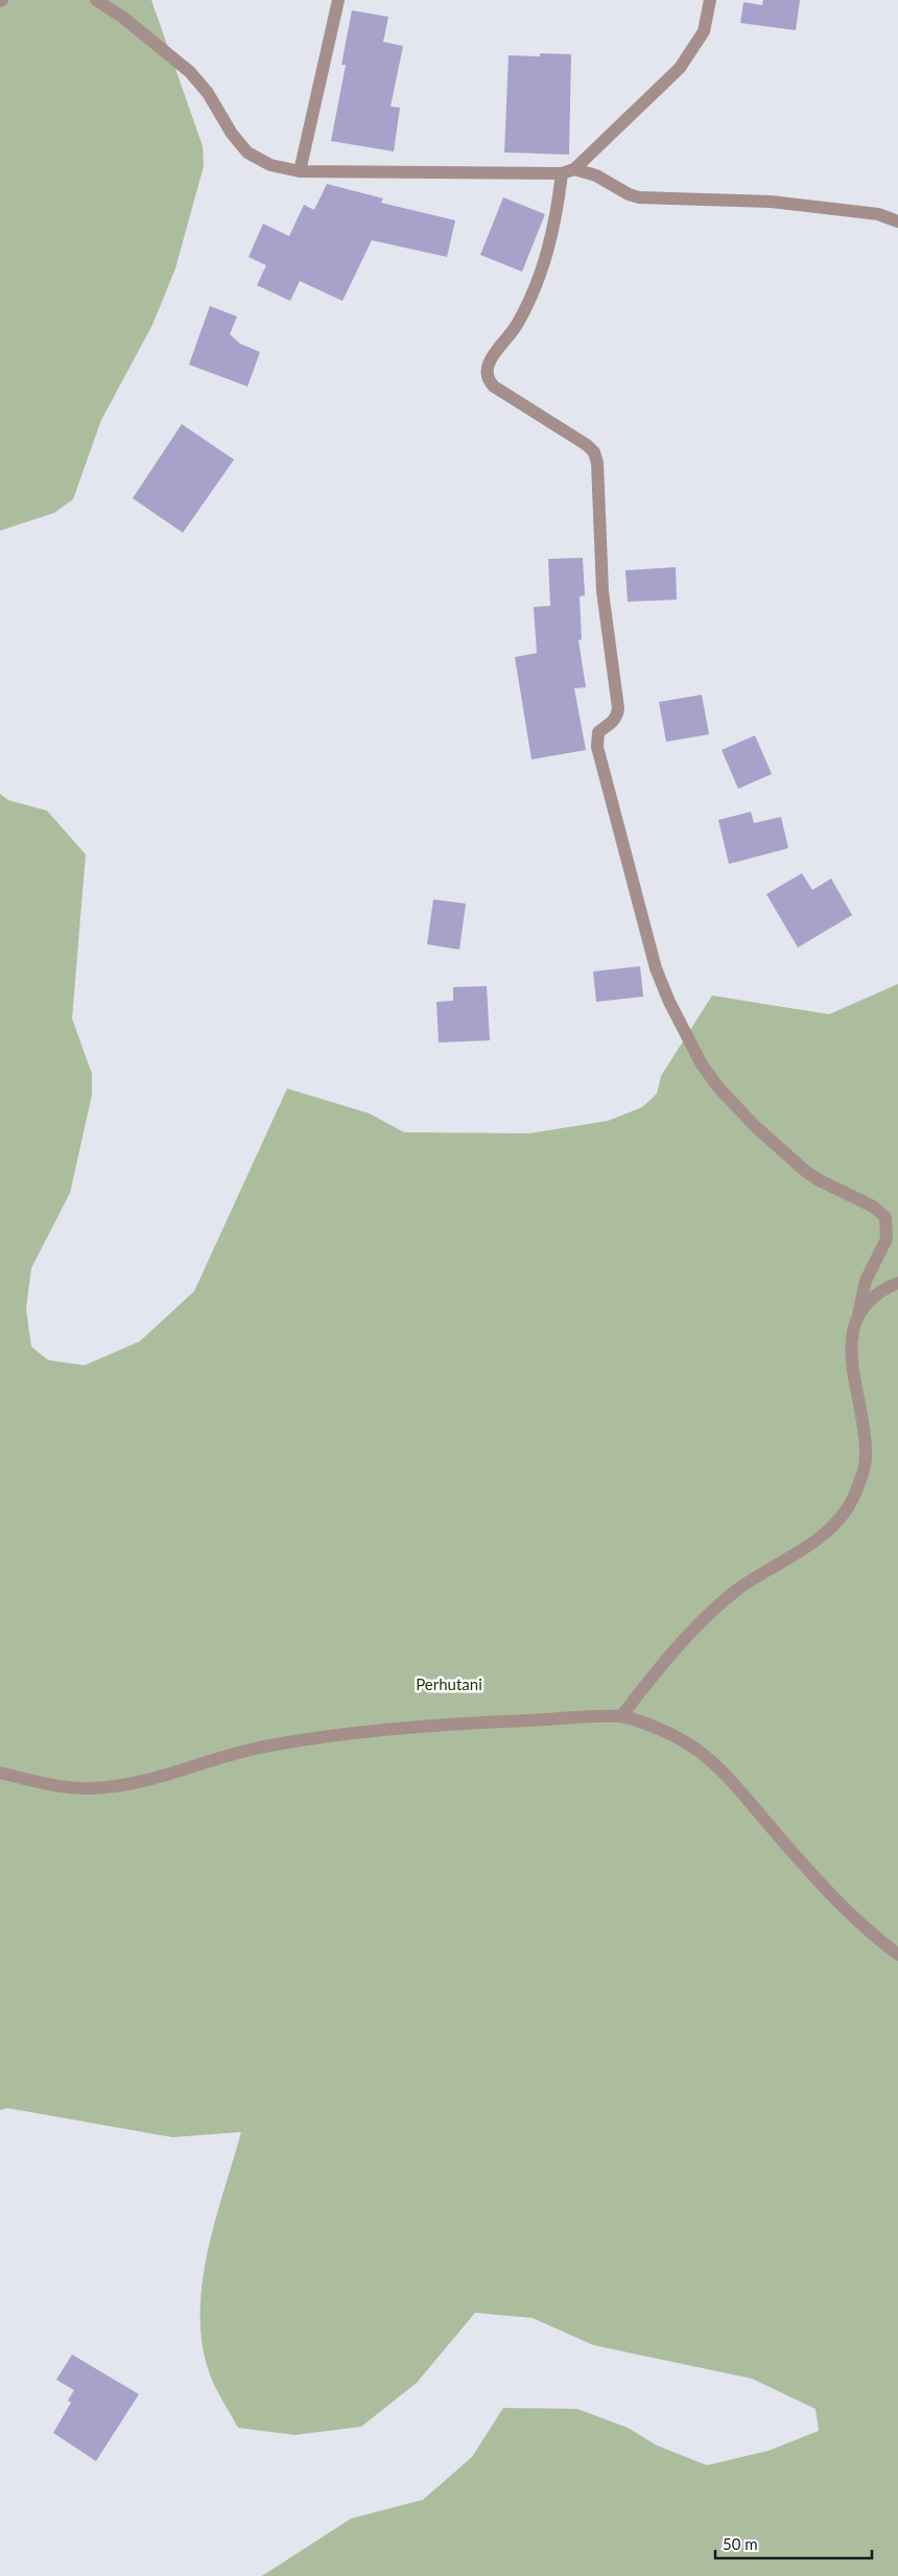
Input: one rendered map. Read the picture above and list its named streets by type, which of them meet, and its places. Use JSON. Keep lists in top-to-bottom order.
{
  "parks": ["Perhutani"],
  "scale_bar": "50 m"
}
